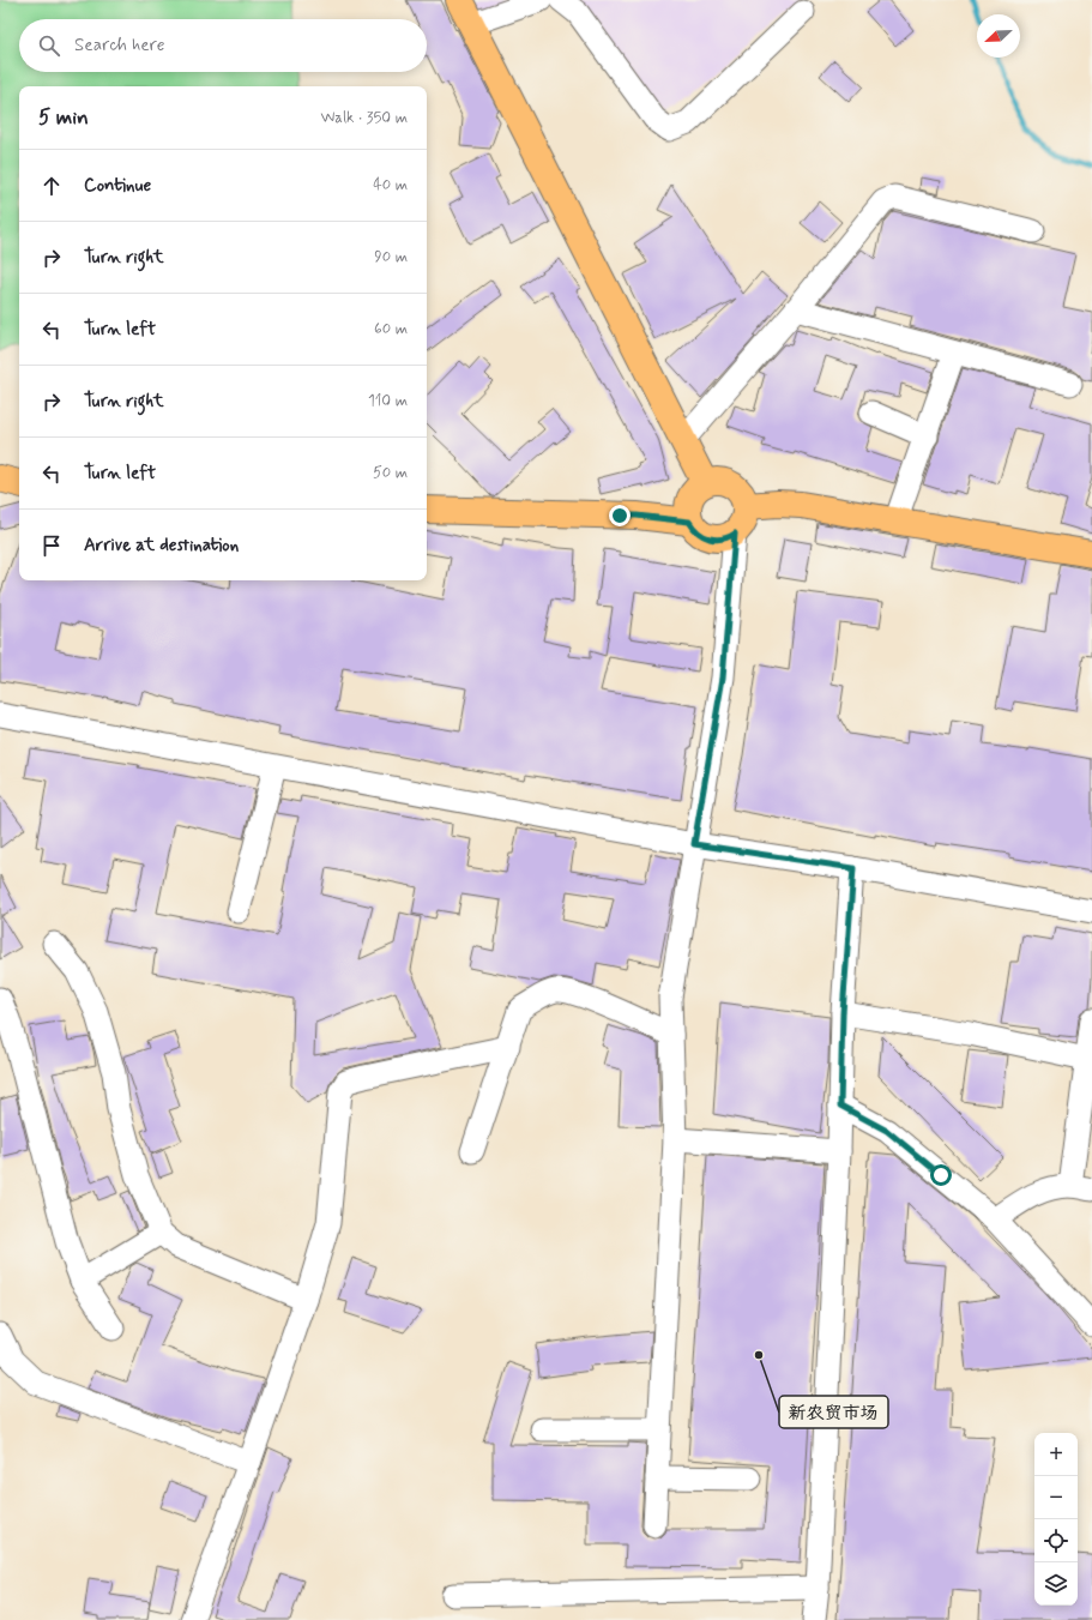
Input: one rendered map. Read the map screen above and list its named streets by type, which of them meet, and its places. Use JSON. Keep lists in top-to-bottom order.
{
  "places": ["新农贸市场"],
  "north": "bottom left",
  "page": {
    "search": "Search here",
    "heading": ["5 min", "Walk · 350 m"],
    "list": [
      ["Continue", "40 m"],
      ["Turn right", "90 m"],
      ["Turn left", "60 m"],
      ["Turn right", "110 m"],
      ["Turn left", "50 m"],
      "Arrive at destination"
    ],
    "map_buttons": ["+", "−"]
  }
}
